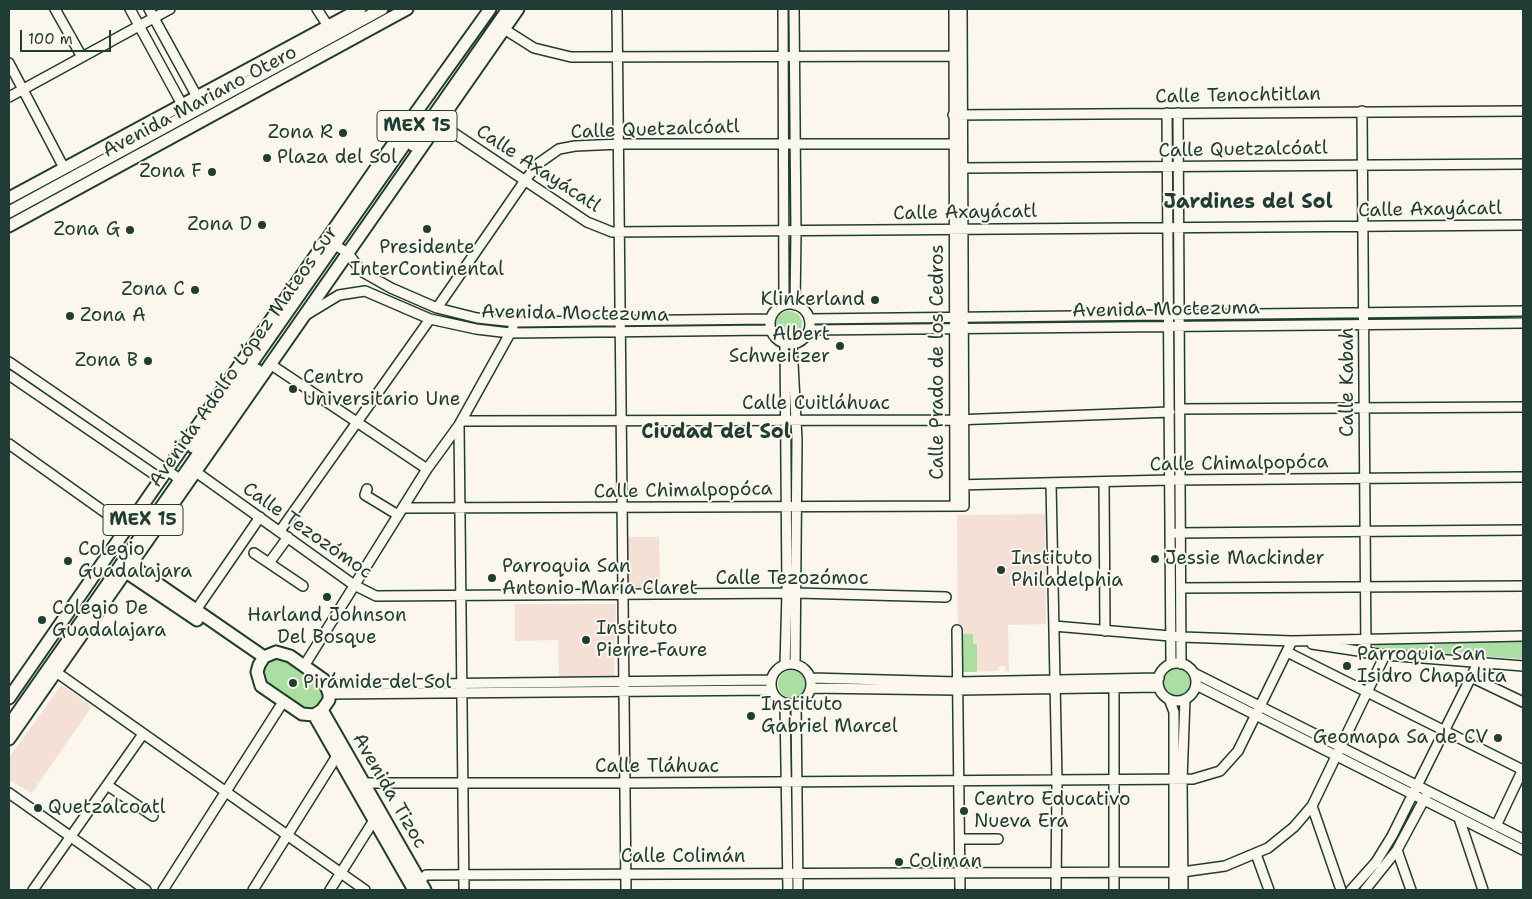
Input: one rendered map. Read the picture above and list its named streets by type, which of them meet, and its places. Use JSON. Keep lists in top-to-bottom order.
{
  "streets": {
    "main road": [
      "Avenida Mariano Otero",
      "MEX 15",
      "Avenida Adolfo López Mateos Sur",
      "Avenida Tizoc"
    ],
    "street": [
      "Calle Tenochtitlan",
      "Calle Quetzalcóatl",
      "Calle Axayácatl",
      "Avenida Moctezuma",
      "Calle Prado de los Cedros",
      "Calle Kabah",
      "Calle Cuitláhuac",
      "Calle Chimalpopóca",
      "Calle Tezozómoc",
      "Calle Tláhuac",
      "Calle Colimán"
    ]
  },
  "crossings": [
    ["Calle Tenochtitlan", "Calle Prado de los Cedros"],
    ["Calle Tenochtitlan", "Calle Kabah"],
    ["Calle Quetzalcóatl", "Calle Axayácatl"],
    ["Calle Quetzalcóatl", "Avenida Moctezuma"],
    ["Calle Quetzalcóatl", "Calle Prado de los Cedros"],
    ["Calle Quetzalcóatl", "Calle Kabah"],
    ["Calle Axayácatl", "Calle Prado de los Cedros"],
    ["Calle Axayácatl", "Calle Kabah"],
    ["Avenida Moctezuma", "Avenida Adolfo López Mateos Sur"],
    ["Avenida Moctezuma", "Calle Prado de los Cedros"],
    ["Avenida Moctezuma", "Calle Kabah"],
    ["Calle Prado de los Cedros", "Calle Cuitláhuac"],
    ["Calle Prado de los Cedros", "Calle Chimalpopóca"],
    ["Calle Kabah", "Calle Chimalpopóca"],
    ["Calle Tláhuac", "Avenida Tizoc"],
    ["Avenida Tizoc", "Calle Colimán"]
  ],
  "districts": ["Jardines del Sol", "Ciudad del Sol"],
  "places": [
    "Zona R",
    "Plaza del Sol",
    "Zona F",
    "Zona D",
    "Presidente InterContinental",
    "Zona G",
    "Zona C",
    "Klinkerland",
    "Zona A",
    "Albert Schweitzer",
    "Zona B",
    "Centro Universitario Une",
    "Jessie Mackinder",
    "Colegio Guadalajara",
    "Instituto Philadelphia",
    "Parroquia San Antonio María Claret",
    "Harland Johnson Del Bosque",
    "Colegio De Guadalajara",
    "Instituto Pierre-Faure",
    "Parroquia San Isidro Chapalita",
    "Pirámide del Sol",
    "Instituto Gabriel Marcel",
    "Geomapa Sa de CV",
    "Quetzalcoatl",
    "Centro Educativo Nueva Era",
    "Coliman"
  ],
  "scale_bar": "100 m"
}
